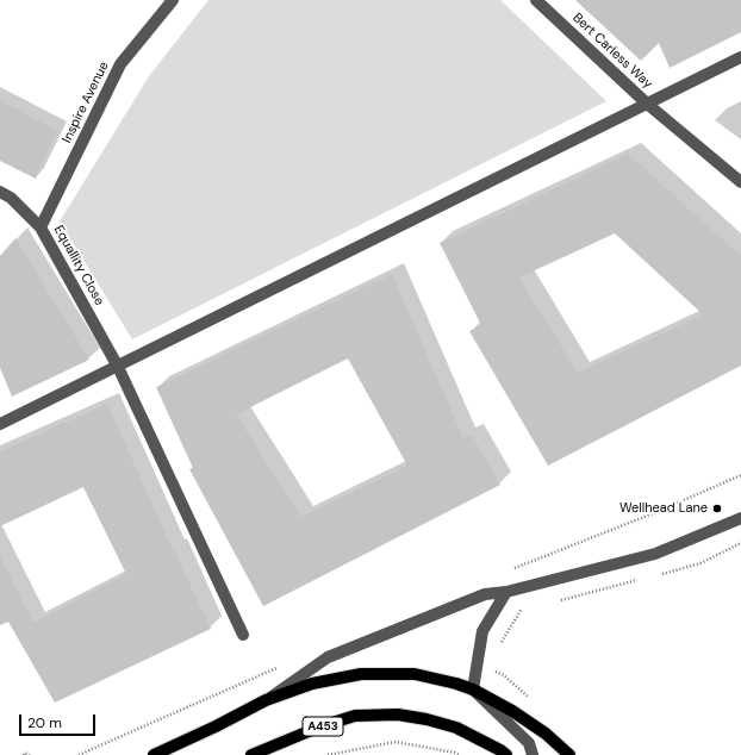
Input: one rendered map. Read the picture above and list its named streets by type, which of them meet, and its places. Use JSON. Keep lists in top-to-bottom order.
{
  "streets": {
    "main road": ["A453"],
    "street": ["Bert Carless Way", "Inspire Avenue", "Equallity Close"]
  },
  "crossings": [
    ["Inspire Avenue", "Equallity Close"]
  ],
  "places": ["Wellhead Lane"],
  "scale_bar": "20 m"
}
